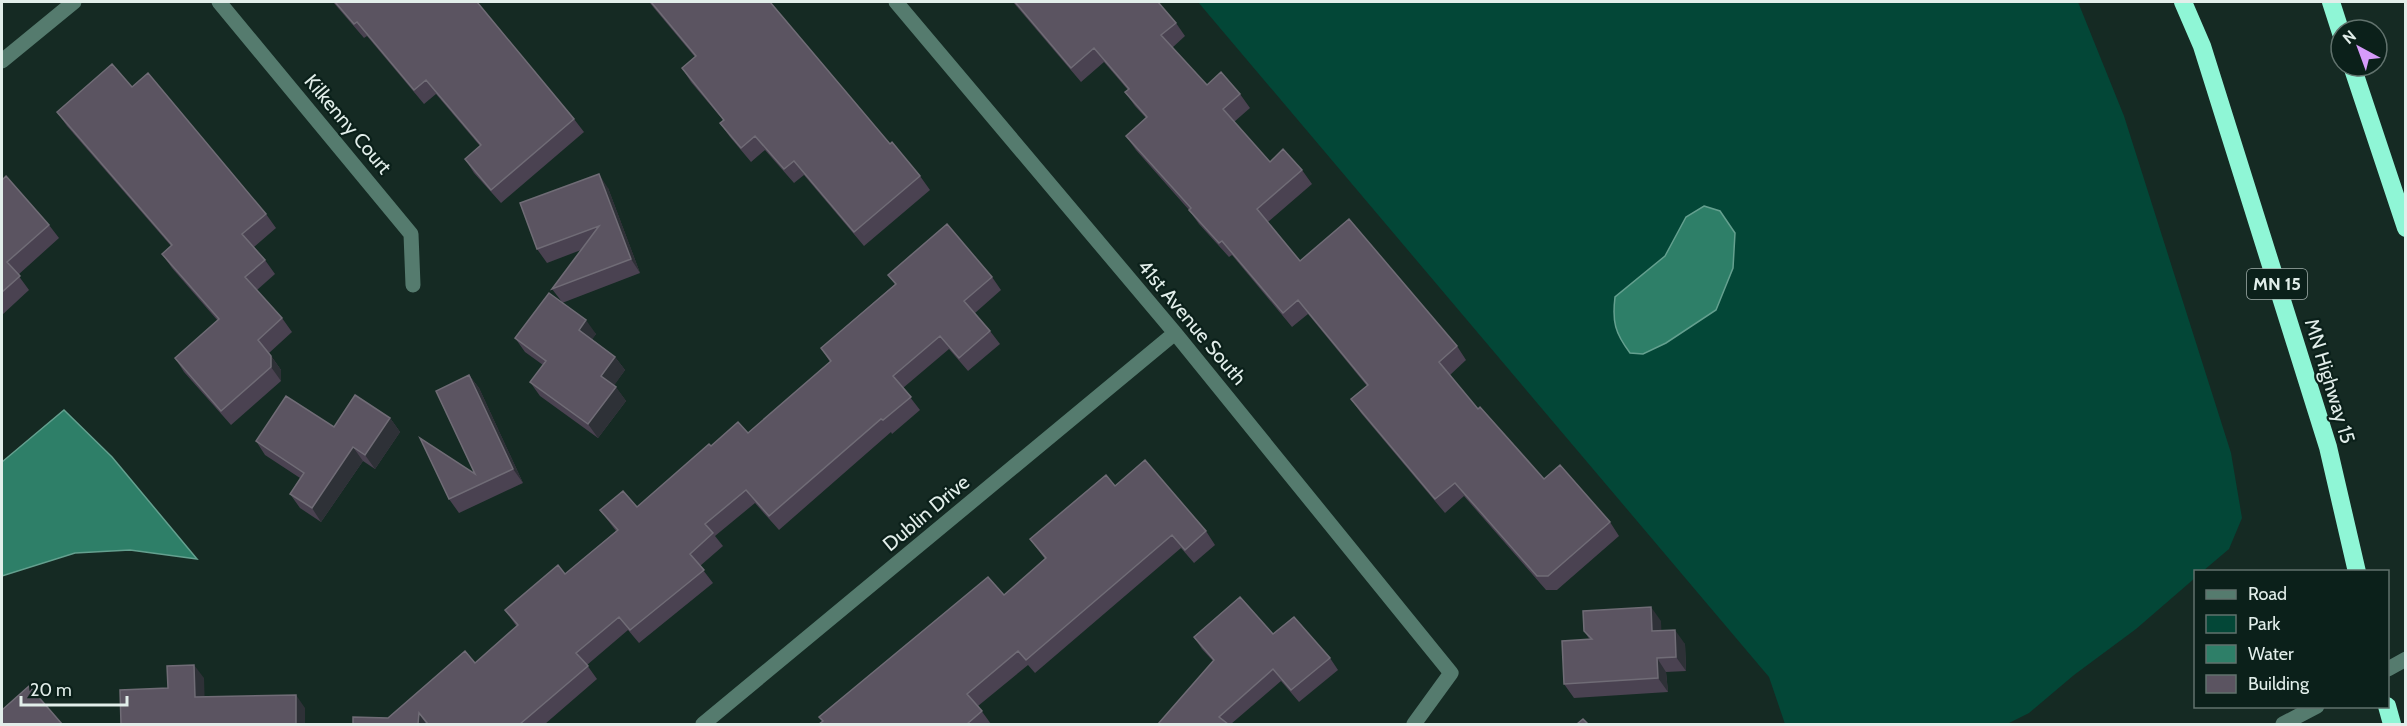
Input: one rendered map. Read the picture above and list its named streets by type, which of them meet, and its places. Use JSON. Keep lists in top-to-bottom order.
{
  "streets": {
    "highway": ["MN 15", "MN Highway 15"],
    "street": ["Kilkenny Court", "41st Avenue South", "Dublin Drive"]
  },
  "crossings": [
    ["41st Avenue South", "Dublin Drive"]
  ],
  "legend": [
    "Road",
    "Park",
    "Water",
    "Building"
  ],
  "scale_bar": "20 m",
  "north": "top left"
}
